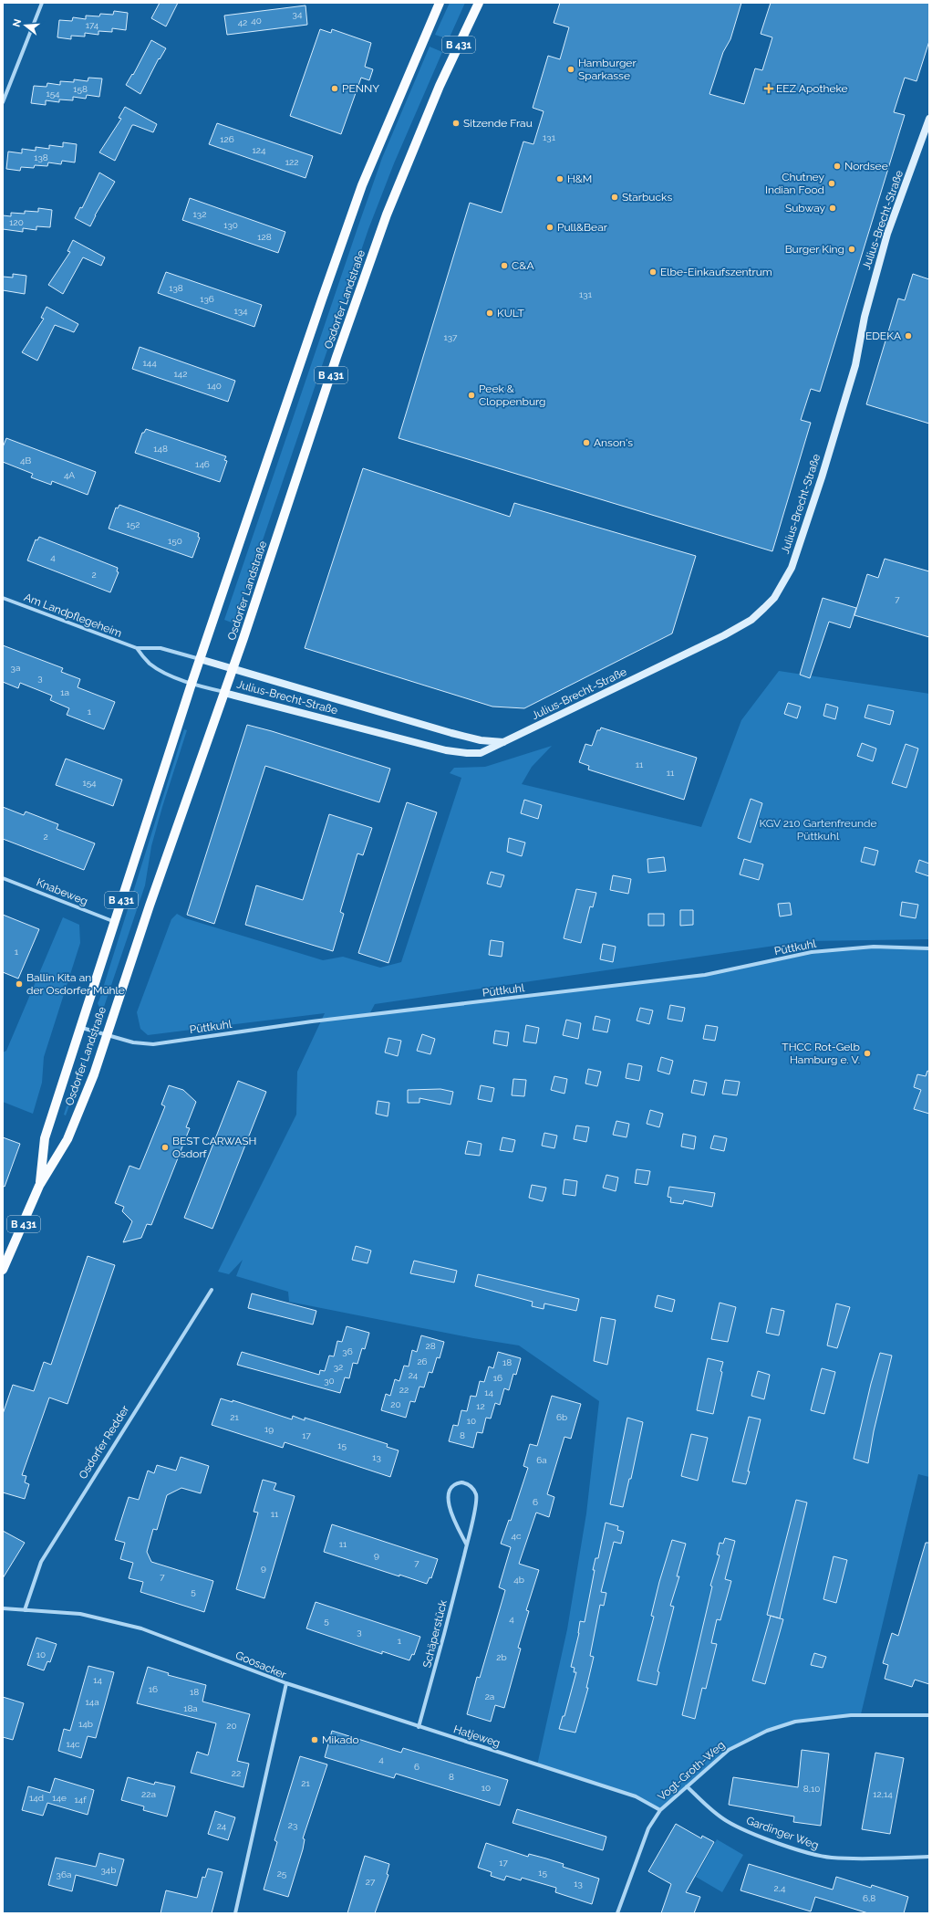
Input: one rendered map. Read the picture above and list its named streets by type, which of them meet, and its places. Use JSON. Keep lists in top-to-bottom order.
{
  "streets": {
    "main road": ["B 431", "Osdorfer Landstraße"],
    "street": [
      "Julius-Brecht-Straße",
      "Am Landpflegeheim",
      "Knabeweg",
      "Püttkuhl",
      "Osdorfer Redder",
      "Schäperstück",
      "Goosacker",
      "Hatjeweg",
      "Vogt-Groth-Weg",
      "Gardinger Weg"
    ]
  },
  "crossings": [
    ["Julius-Brecht-Straße", "Osdorfer Landstraße"],
    ["Julius-Brecht-Straße", "Am Landpflegeheim"],
    ["Osdorfer Landstraße", "Am Landpflegeheim"],
    ["Osdorfer Landstraße", "Knabeweg"],
    ["Osdorfer Landstraße", "Püttkuhl"],
    ["Osdorfer Redder", "Goosacker"],
    ["Schäperstück", "Hatjeweg"],
    ["Goosacker", "Hatjeweg"],
    ["Hatjeweg", "Vogt-Groth-Weg"],
    ["Vogt-Groth-Weg", "Gardinger Weg"]
  ],
  "parks": ["KGV 210 Gartenfreunde Püttkuhl"],
  "places": {
    "other": [
      "Hamburger Sparkasse",
      "PENNY",
      "Sitzende Frau",
      "Nordsee",
      "H&M",
      "Chutney Indian Food",
      "Starbucks",
      "Subway",
      "Pull&Bear",
      "Burger King",
      "C&A",
      "Elbe-Einkaufszentrum",
      "KULT",
      "EDEKA",
      "Peek & Cloppenburg",
      "Anson's",
      "Ballin Kita an der Osdorfer Mühle",
      "THCC Rot-Gelb Hamburg e. V.",
      "BEST CARWASH Osdorf",
      "Mikado"
    ],
    "health": ["EEZ Apotheke"]
  },
  "house_numbers": [
    "34",
    "40",
    "42",
    "174",
    "158",
    "154",
    "131",
    "126",
    "124",
    "138",
    "122",
    "132",
    "120",
    "130",
    "128",
    "138",
    "131",
    "136",
    "134",
    "137",
    "144",
    "142",
    "140",
    "148",
    "4B",
    "146",
    "4A",
    "152",
    "150",
    "4",
    "2",
    "7",
    "3a",
    "3",
    "1a",
    "1",
    "11",
    "11",
    "154",
    "2",
    "1",
    "28",
    "36",
    "26",
    "18",
    "32",
    "24",
    "16",
    "30",
    "22",
    "14",
    "20",
    "12",
    "21",
    "6b",
    "10",
    "19",
    "17",
    "8",
    "15",
    "13",
    "6a",
    "6",
    "11",
    "4c",
    "11",
    "9",
    "7",
    "9",
    "7",
    "4b",
    "5",
    "4",
    "5",
    "3",
    "1",
    "10",
    "2b",
    "14",
    "16",
    "18",
    "2a",
    "14a",
    "18a",
    "14b",
    "20",
    "14c",
    "4",
    "6",
    "22",
    "8",
    "21",
    "10",
    "8,10",
    "22a",
    "12,14",
    "14d",
    "14e",
    "14f",
    "23",
    "24",
    "17",
    "34b",
    "15",
    "25",
    "36a",
    "27",
    "13",
    "2,4",
    "6,8"
  ],
  "north": "left"
}
